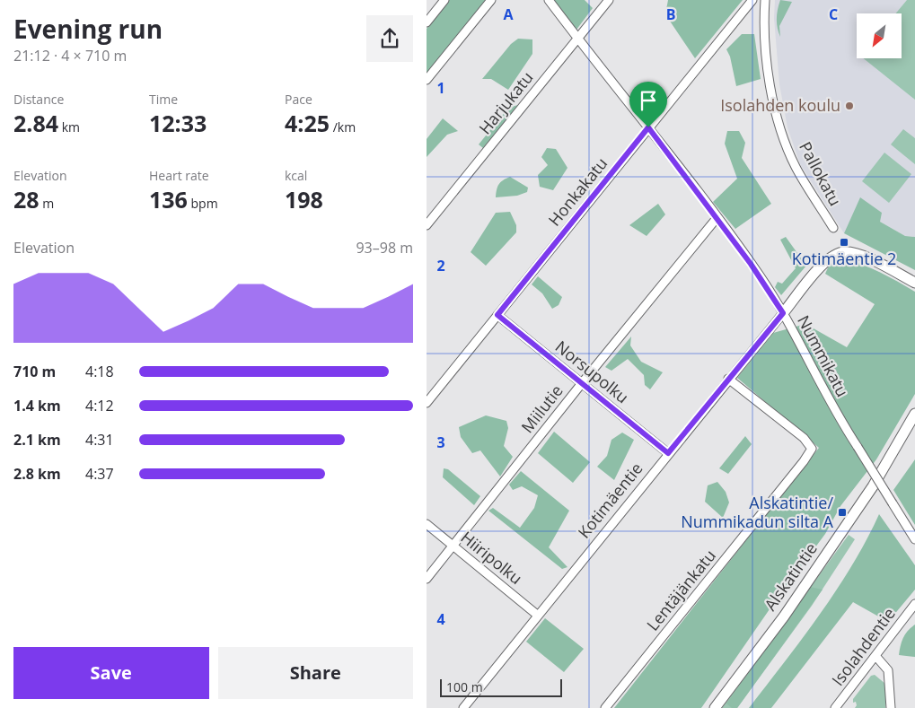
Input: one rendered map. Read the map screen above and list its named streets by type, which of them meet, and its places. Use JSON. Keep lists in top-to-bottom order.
{
  "streets": {
    "main road": ["Alskatintie"],
    "street": [
      "Harjukatu",
      "Pallokatu",
      "Honkakatu",
      "Nummikatu",
      "Norsupolku",
      "Miilutie",
      "Kotimäentie",
      "Hiiripolku",
      "Lentäjänkatu",
      "Isolahdentie"
    ]
  },
  "crossings": [
    ["Harjukatu", "Nummikatu"],
    ["Honkakatu", "Nummikatu"],
    ["Honkakatu", "Norsupolku"],
    ["Nummikatu", "Miilutie"],
    ["Nummikatu", "Kotimäentie"],
    ["Norsupolku", "Miilutie"],
    ["Norsupolku", "Kotimäentie"],
    ["Miilutie", "Hiiripolku"],
    ["Kotimäentie", "Hiiripolku"],
    ["Kotimäentie", "Lentäjänkatu"]
  ],
  "places": {
    "other": ["Isolahden koulu"],
    "transit": ["Kotimäentie 2", "Alskatintie/ Nummikadun silta A"]
  },
  "scale_bar": "100 m",
  "north": "bottom left",
  "page": {
    "heading": ["Evening run", "21:12 · 4 × 710 m"],
    "stats": [
      ["Distance", "2.84 km"],
      ["Time", "12:33"],
      ["Pace", "4:25 /km"],
      ["Elevation", "28 m"],
      ["Heart rate", "136 bpm"],
      ["kcal", "198"]
    ],
    "chart": ["Elevation", "93–98 m"],
    "list": [
      {
        "name": "710 m",
        "note": "4:18"
      },
      {
        "name": "1.4 km",
        "note": "4:12"
      },
      {
        "name": "2.1 km",
        "note": "4:31"
      },
      {
        "name": "2.8 km",
        "note": "4:37"
      }
    ],
    "buttons": ["Save", "Share"],
    "scale": "100 m"
  },
  "grid": {
    "columns": ["A", "B", "C"],
    "rows": [
      "1",
      "2",
      "3",
      "4"
    ]
  }
}
